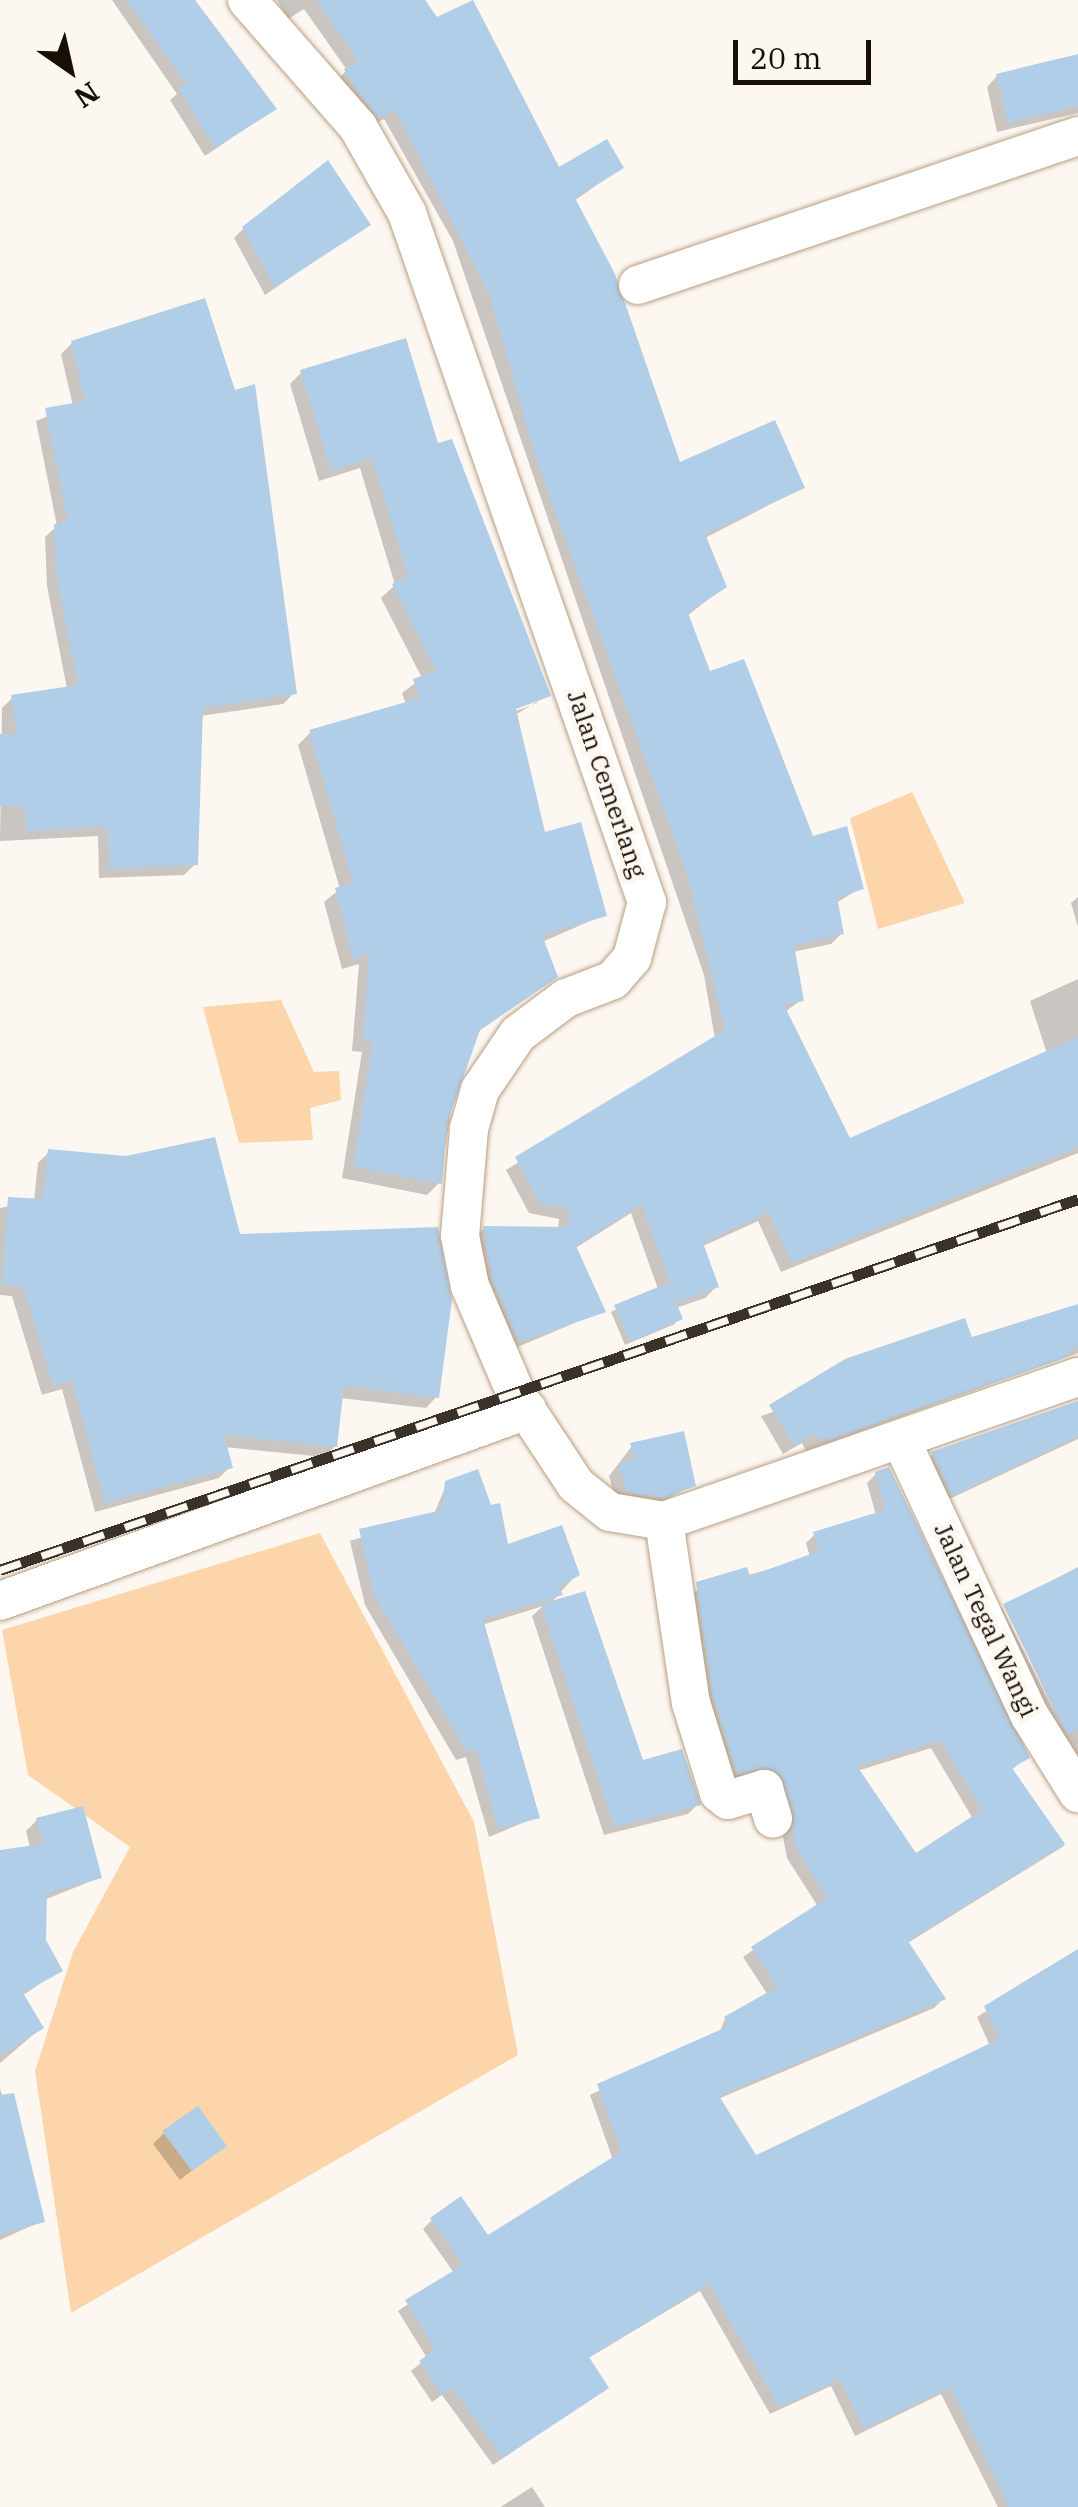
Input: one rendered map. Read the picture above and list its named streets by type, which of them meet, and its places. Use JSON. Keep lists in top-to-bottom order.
{
  "streets": {
    "street": ["Jalan Cemerlang", "Jalan Tegal Wangi"]
  },
  "crossings": [
    ["Jalan Cemerlang", "Jalan Tegal Wangi"]
  ],
  "scale_bar": "20 m",
  "north": "bottom right"
}
